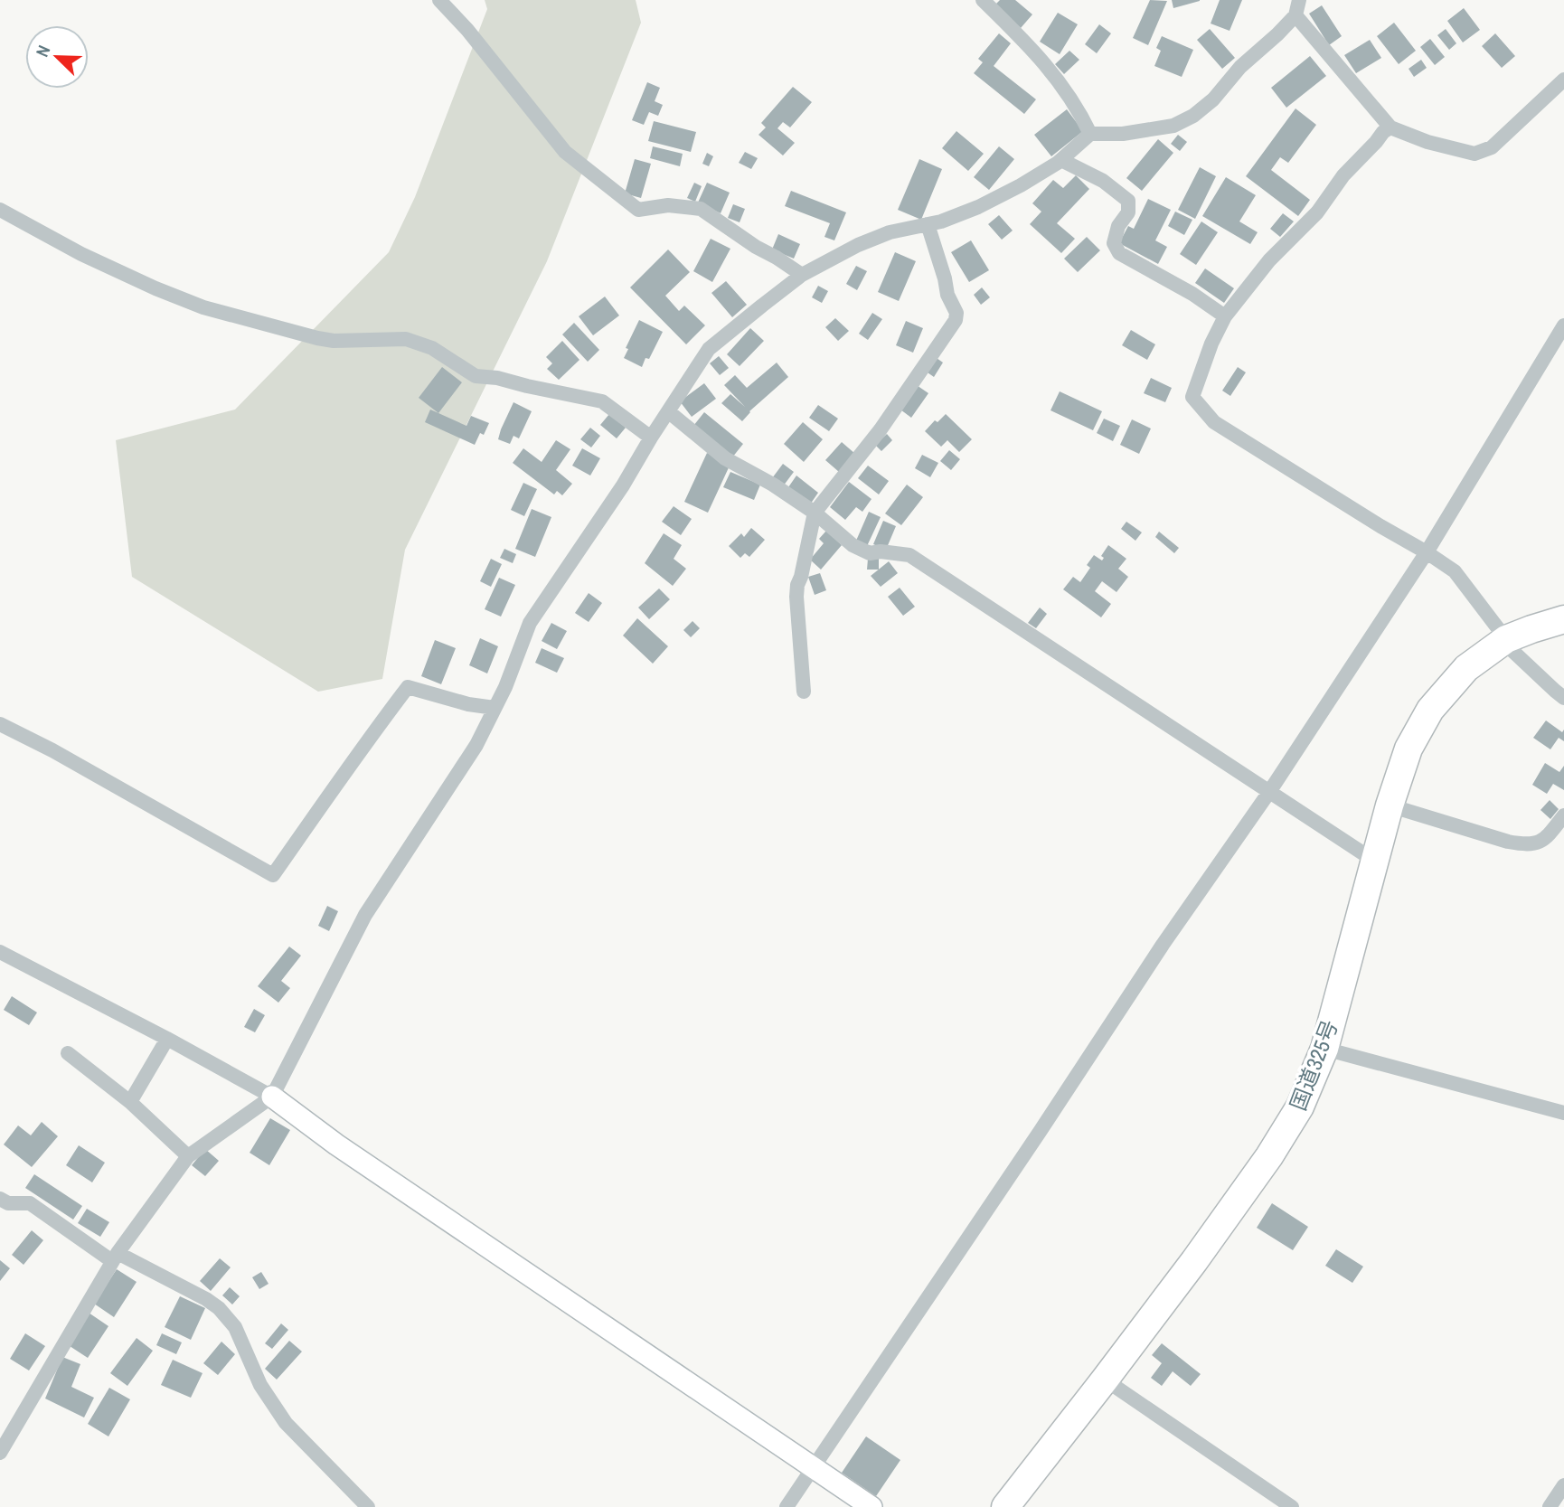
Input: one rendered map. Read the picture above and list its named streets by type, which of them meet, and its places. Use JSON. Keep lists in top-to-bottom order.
{
  "streets": {
    "highway": ["国道325号"]
  },
  "north": "top left"
}
